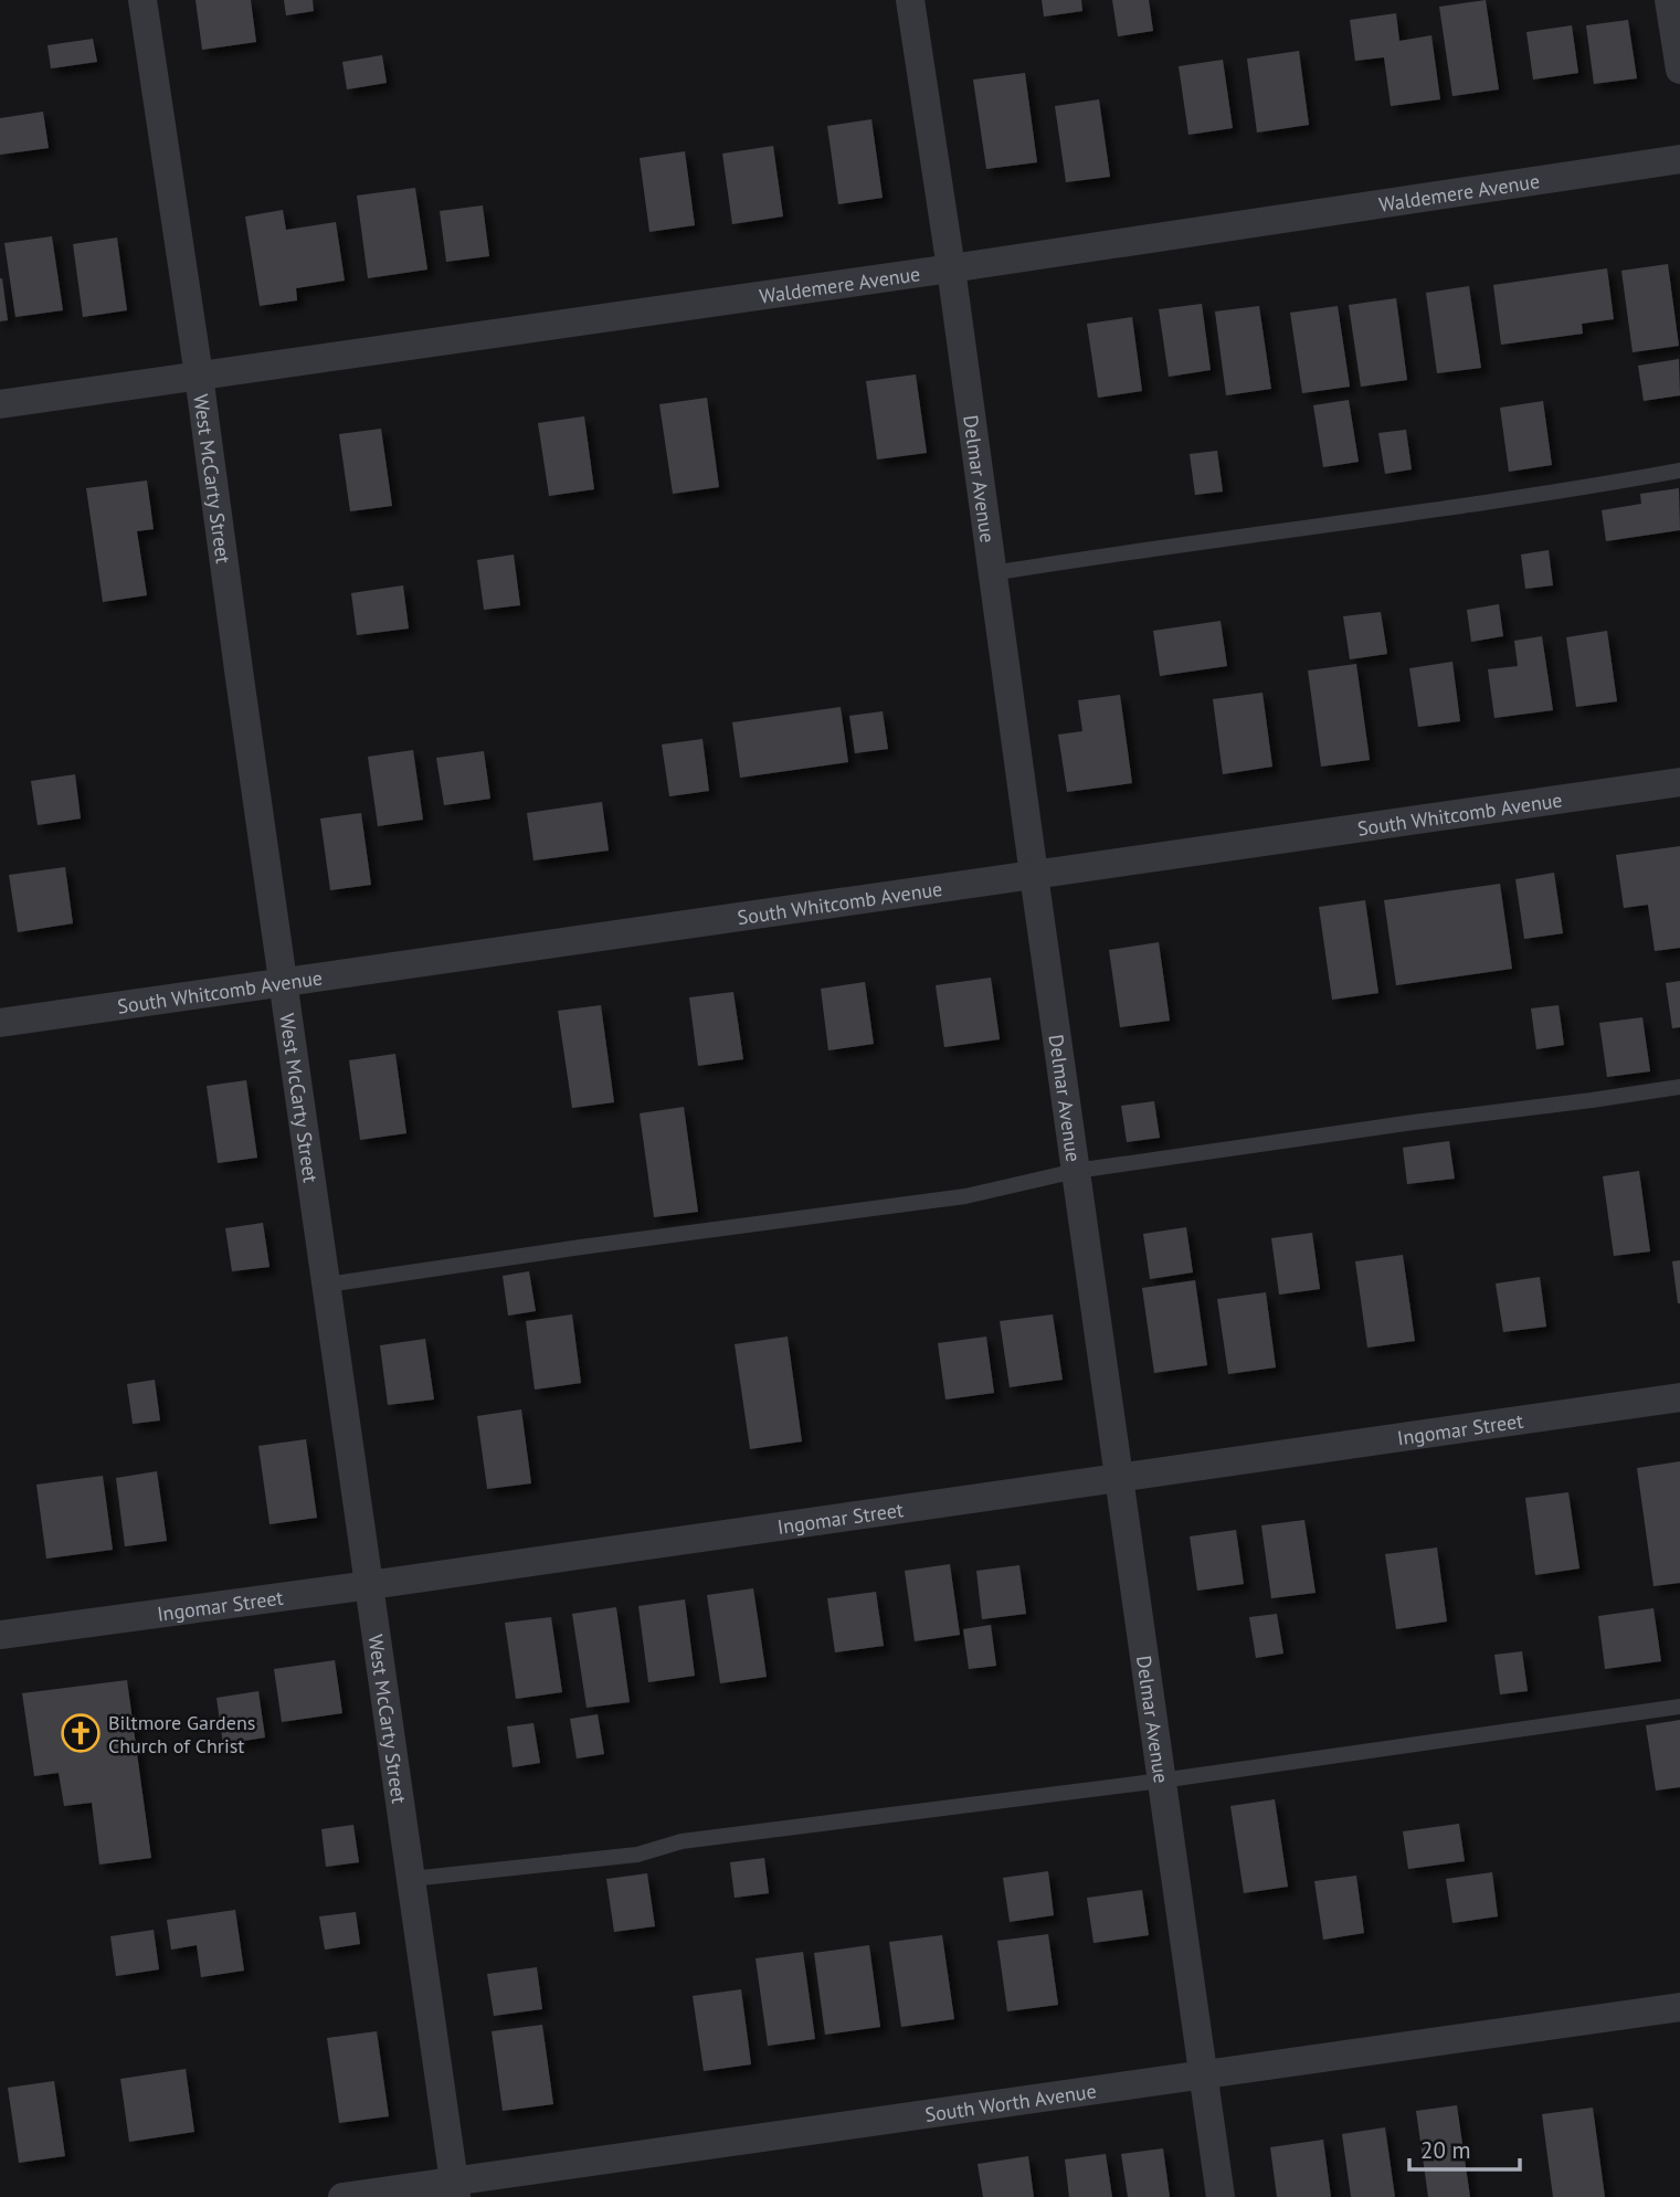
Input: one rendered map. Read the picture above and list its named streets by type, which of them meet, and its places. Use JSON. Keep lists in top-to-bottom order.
{
  "streets": {
    "street": [
      "Waldemere Avenue",
      "West McCarty Street",
      "Delmar Avenue",
      "South Whitcomb Avenue",
      "Ingomar Street",
      "South Worth Avenue"
    ]
  },
  "crossings": [
    ["Waldemere Avenue", "West McCarty Street"],
    ["Waldemere Avenue", "Delmar Avenue"],
    ["West McCarty Street", "South Whitcomb Avenue"],
    ["West McCarty Street", "Ingomar Street"],
    ["West McCarty Street", "South Worth Avenue"],
    ["Delmar Avenue", "South Whitcomb Avenue"],
    ["Delmar Avenue", "Ingomar Street"],
    ["Delmar Avenue", "South Worth Avenue"]
  ],
  "places": {
    "church": ["Biltmore Gardens Church of Christ"]
  },
  "scale_bar": "20 m"
}
